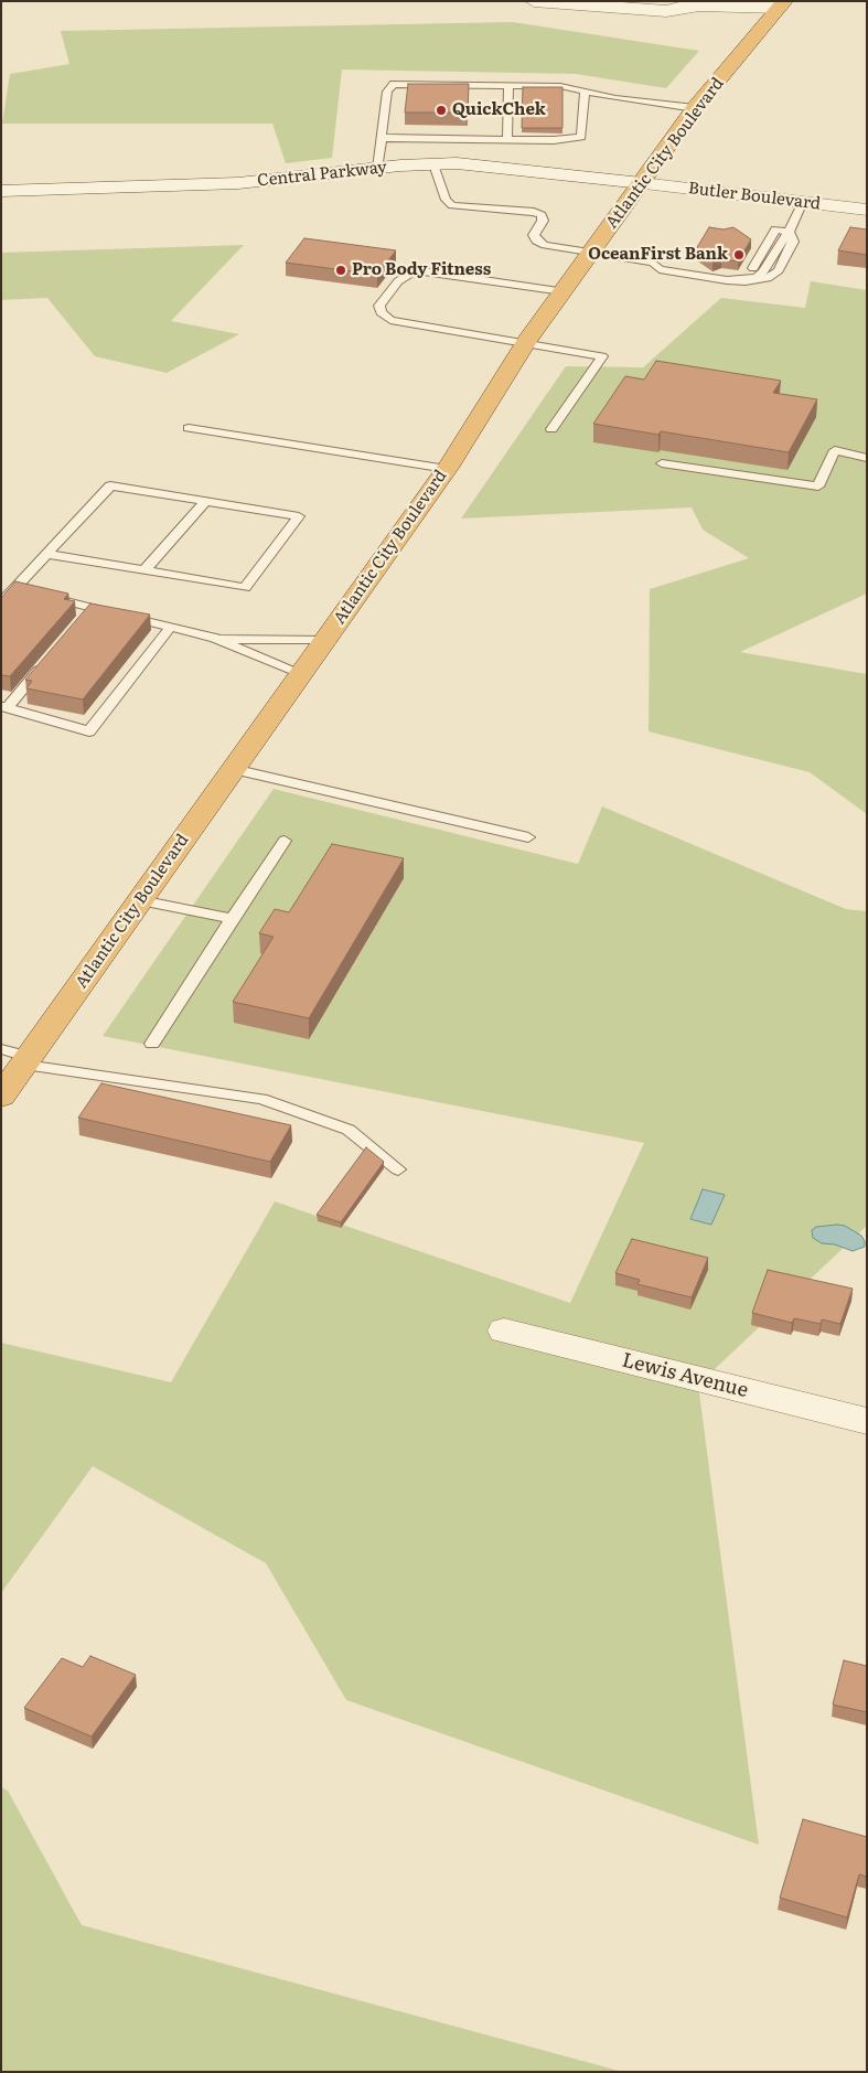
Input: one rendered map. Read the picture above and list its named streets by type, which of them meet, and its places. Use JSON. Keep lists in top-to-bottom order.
{
  "streets": {
    "highway": ["Atlantic City Boulevard"],
    "street": ["Central Parkway", "Butler Boulevard", "Lewis Avenue"]
  },
  "crossings": [
    ["Atlantic City Boulevard", "Central Parkway"],
    ["Atlantic City Boulevard", "Butler Boulevard"],
    ["Central Parkway", "Butler Boulevard"]
  ],
  "places": ["QuickChek", "OceanFirst Bank", "Pro Body Fitness"]
}
